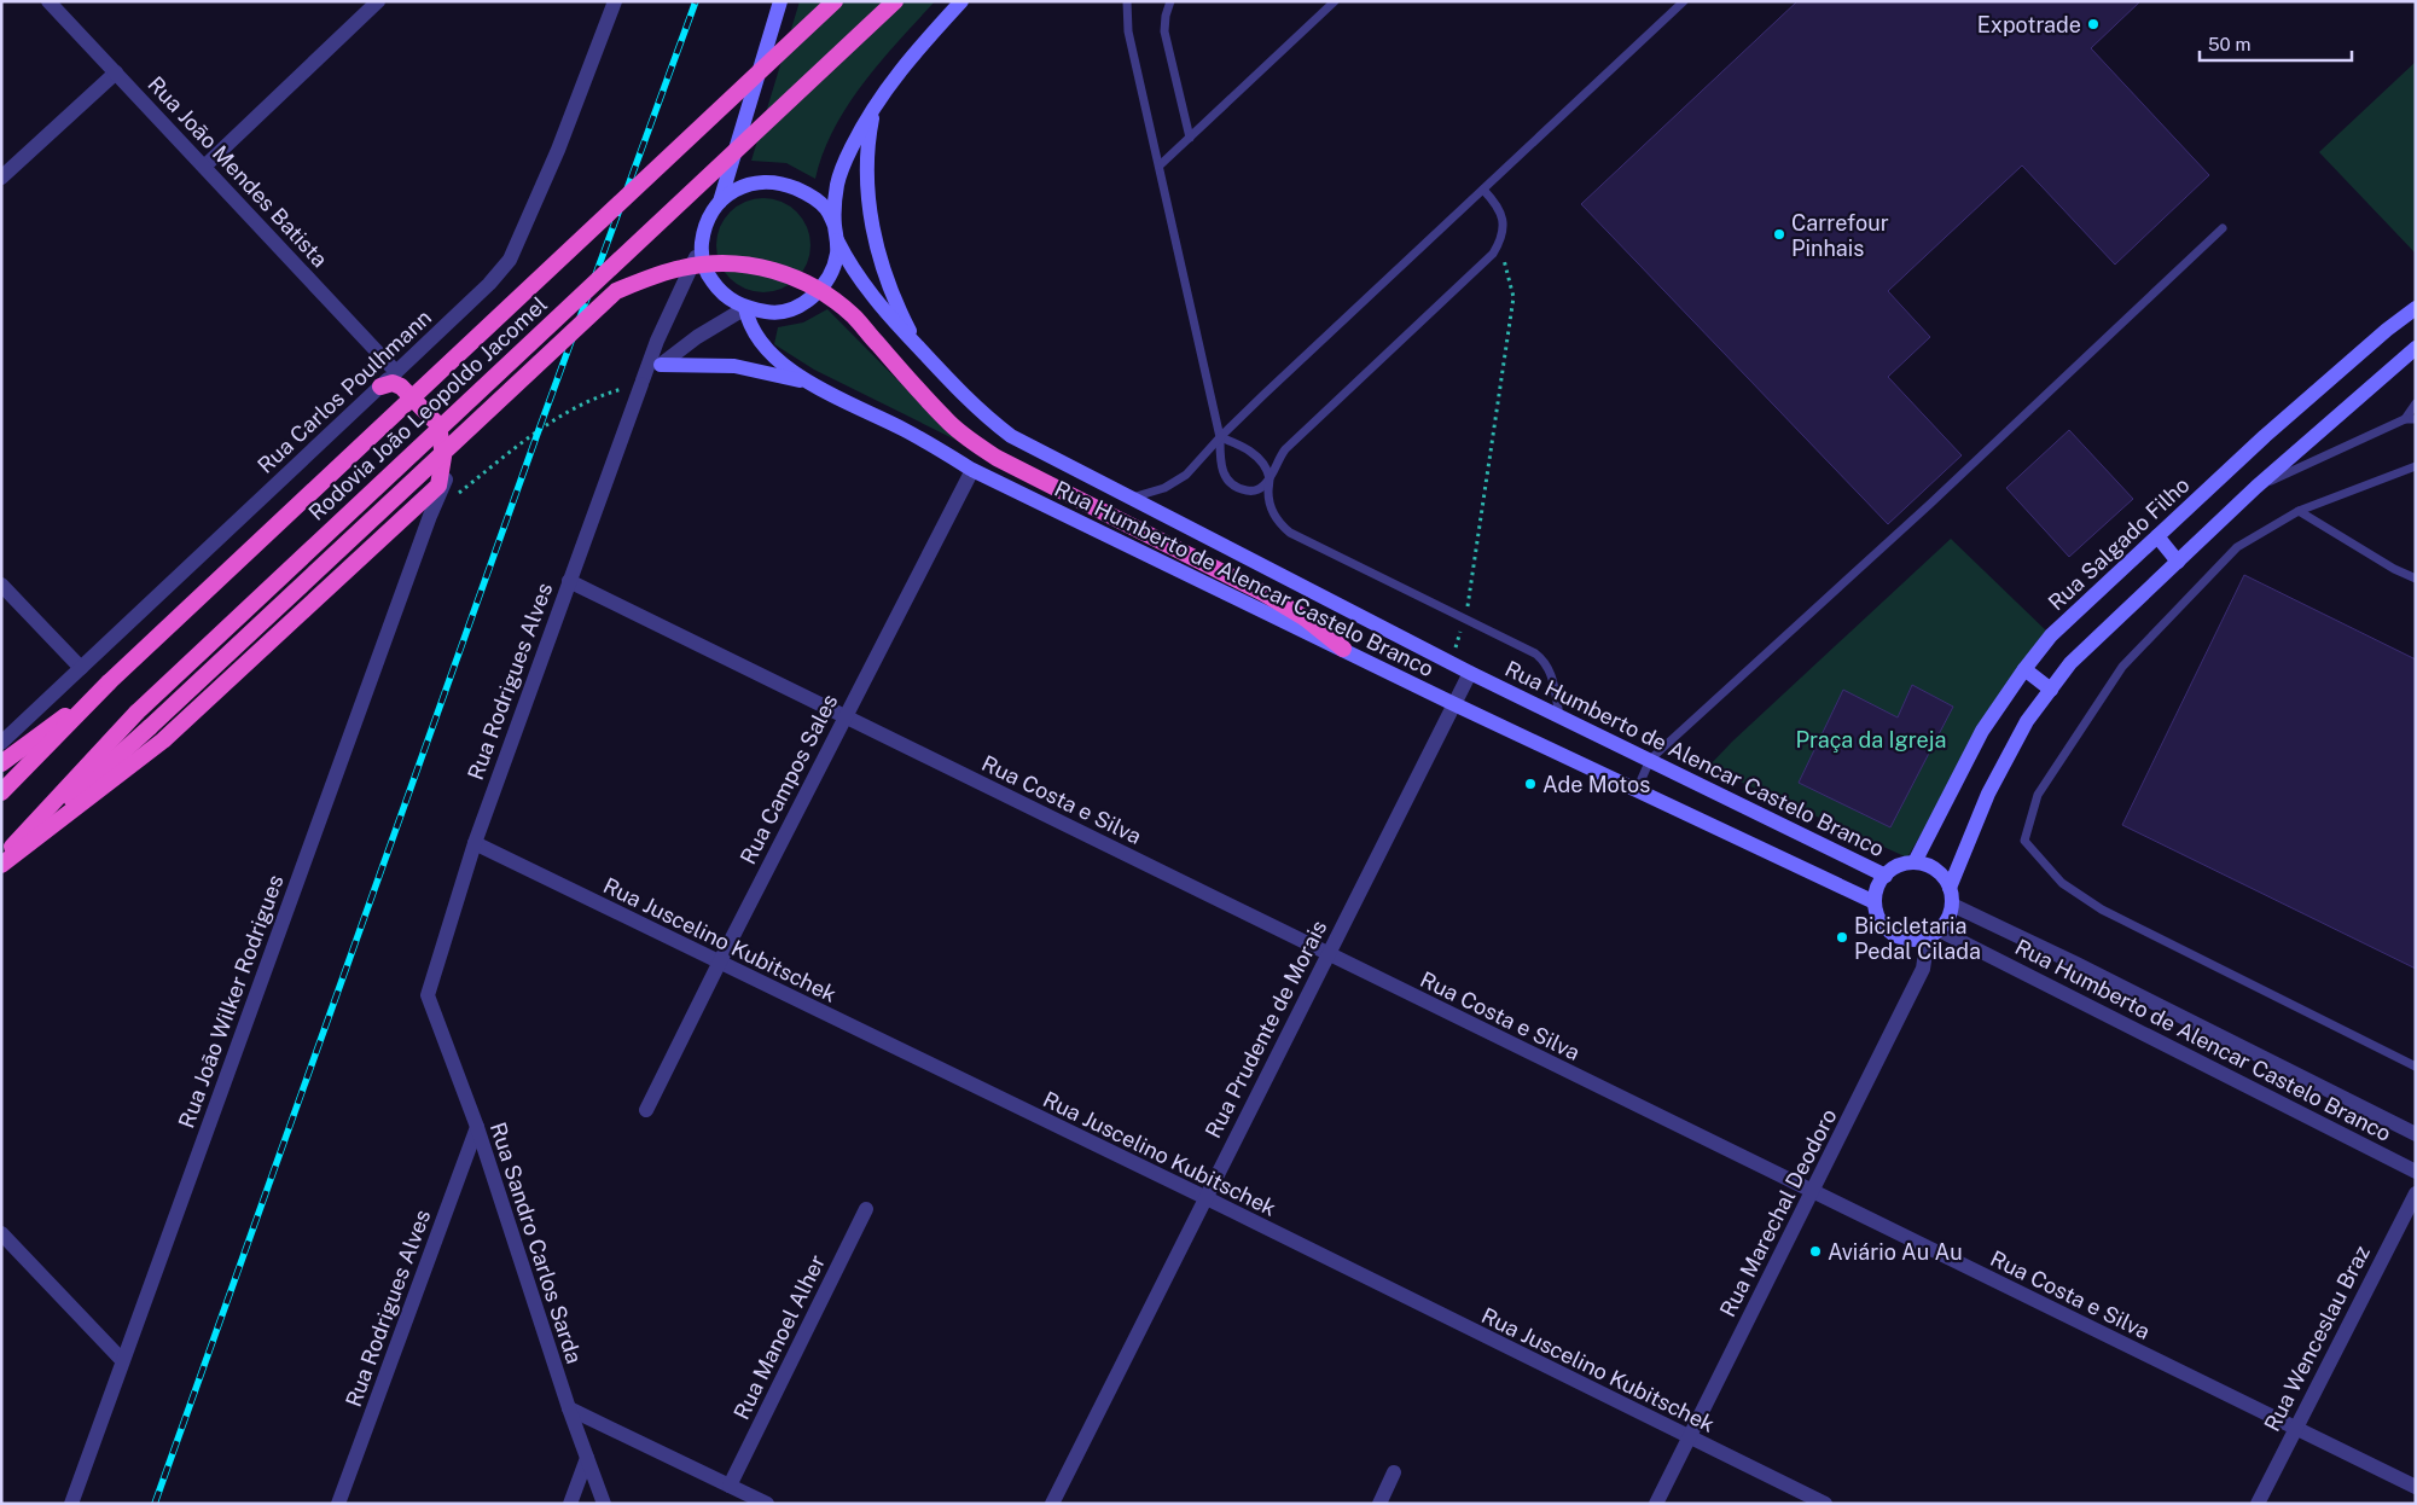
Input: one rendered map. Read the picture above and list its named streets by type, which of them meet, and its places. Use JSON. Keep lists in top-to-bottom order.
{
  "streets": {
    "highway": ["Rodovia João Leopoldo Jacomel"],
    "main road": ["Rua Salgado Filho", "Rua Humberto de Alencar Castelo Branco"],
    "street": [
      "Rua João Mendes Batista",
      "Rua Carlos Poulhmann",
      "Rua Rodrigues Alves",
      "Rua Campos Sales",
      "Rua Costa e Silva",
      "Rua Juscelino Kubitschek",
      "Rua João Wilker Rodrigues",
      "Rua Prudente de Morais",
      "Rua Marechal Deodoro",
      "Rua Sandro Carlos Sarda",
      "Rua Manoel Alher",
      "Rua Wenceslau Braz"
    ]
  },
  "crossings": [
    ["Rua João Mendes Batista", "Rua Carlos Poulhmann"],
    ["Rua João Mendes Batista", "Rua João Wilker Rodrigues"],
    ["Rua Salgado Filho", "Rua Humberto de Alencar Castelo Branco"],
    ["Rua Salgado Filho", "Rua Marechal Deodoro"],
    ["Rua Humberto de Alencar Castelo Branco", "Rua Rodrigues Alves"],
    ["Rua Humberto de Alencar Castelo Branco", "Rua Campos Sales"],
    ["Rua Humberto de Alencar Castelo Branco", "Rua Prudente de Morais"],
    ["Rua Humberto de Alencar Castelo Branco", "Rua Marechal Deodoro"],
    ["Rua Rodrigues Alves", "Rua Costa e Silva"],
    ["Rua Rodrigues Alves", "Rua Juscelino Kubitschek"],
    ["Rua Rodrigues Alves", "Rua Sandro Carlos Sarda"],
    ["Rua Campos Sales", "Rua Costa e Silva"],
    ["Rua Campos Sales", "Rua Juscelino Kubitschek"],
    ["Rua Costa e Silva", "Rua Prudente de Morais"],
    ["Rua Costa e Silva", "Rua Marechal Deodoro"],
    ["Rua Costa e Silva", "Rua Wenceslau Braz"],
    ["Rua Juscelino Kubitschek", "Rua Prudente de Morais"],
    ["Rua Juscelino Kubitschek", "Rua Marechal Deodoro"]
  ],
  "parks": ["Praça da Igreja"],
  "places": [
    "Expotrade",
    "Carrefour Pinhais",
    "Ade Motos",
    "Bicicletaria Pedal Cilada",
    "Aviário Au Au"
  ],
  "scale_bar": "50 m"
}
